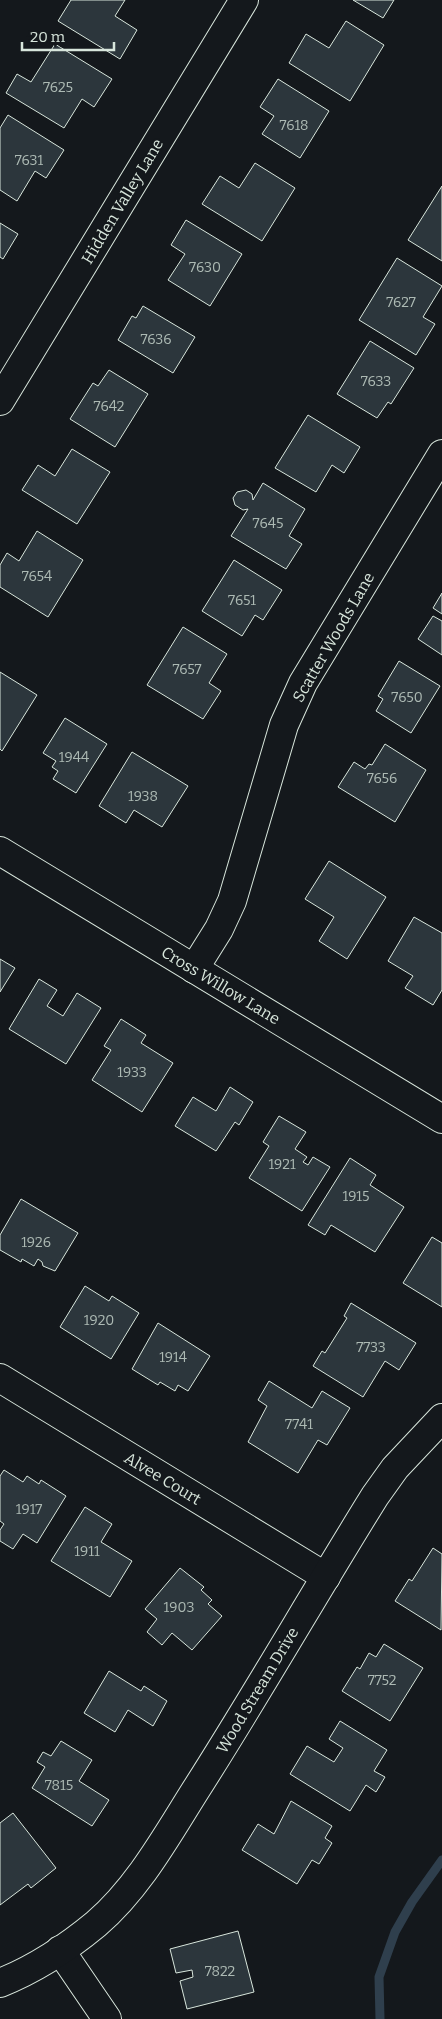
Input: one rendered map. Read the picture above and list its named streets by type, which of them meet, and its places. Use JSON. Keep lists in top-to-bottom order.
{
  "streets": {
    "street": [
      "Hidden Valley Lane",
      "Scatter Woods Lane",
      "Cross Willow Lane",
      "Alvee Court",
      "Wood Stream Drive"
    ]
  },
  "crossings": [
    ["Scatter Woods Lane", "Cross Willow Lane"],
    ["Alvee Court", "Wood Stream Drive"]
  ],
  "house_numbers": [
    "7625",
    "7618",
    "7631",
    "7630",
    "7627",
    "7636",
    "7633",
    "7642",
    "7645",
    "7654",
    "7651",
    "7657",
    "7650",
    "1944",
    "7656",
    "1938",
    "1933",
    "1921",
    "1915",
    "1926",
    "1920",
    "7733",
    "1914",
    "7741",
    "1917",
    "1911",
    "1903",
    "7752",
    "7815",
    "7822"
  ],
  "scale_bar": "20 m"
}
